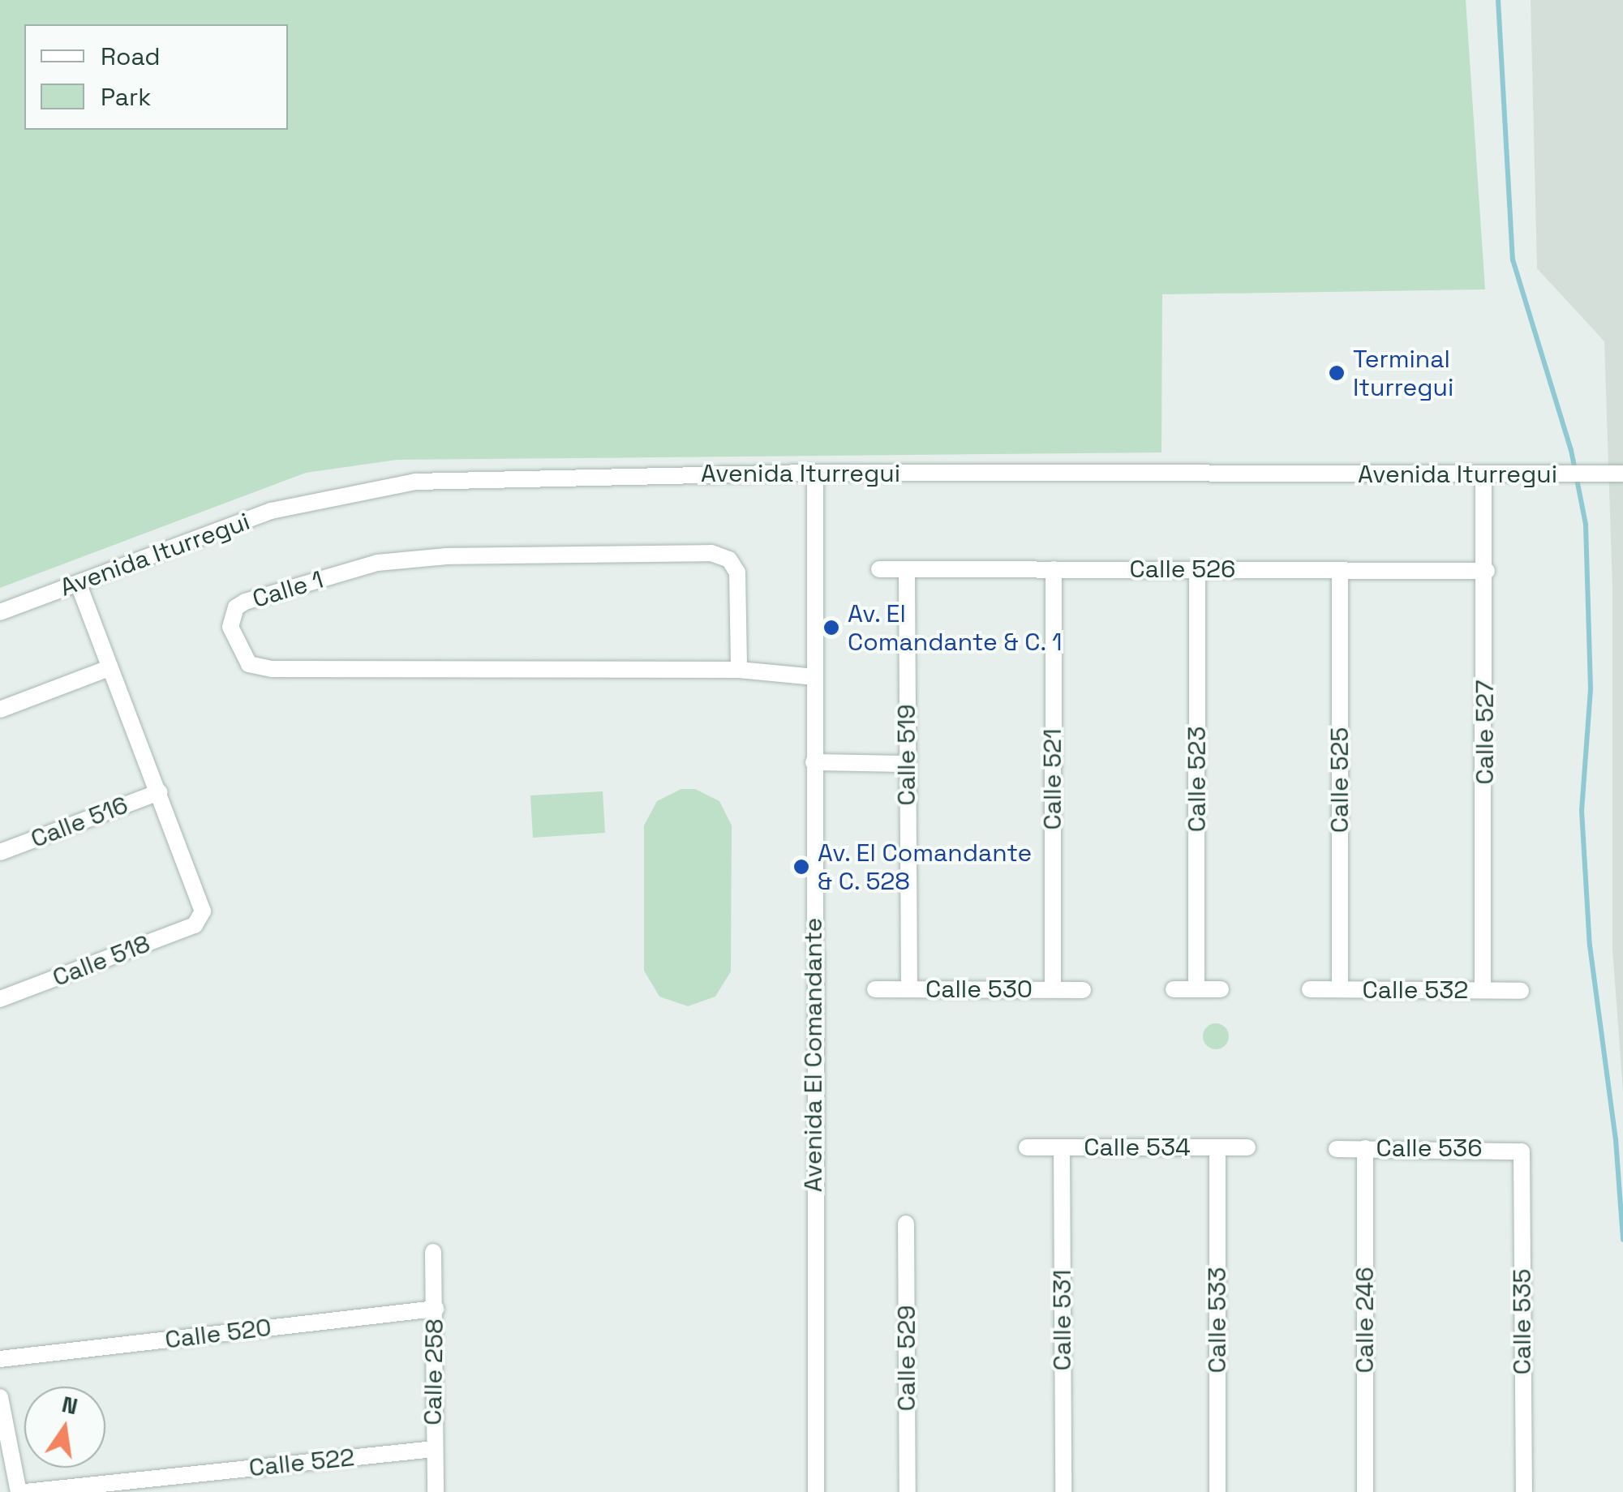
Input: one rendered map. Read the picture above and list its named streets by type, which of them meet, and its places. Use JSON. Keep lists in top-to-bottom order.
{
  "streets": {
    "street": [
      "Avenida Iturregui",
      "Calle 526",
      "Calle 1",
      "Calle 527",
      "Calle 519",
      "Calle 521",
      "Calle 523",
      "Calle 525",
      "Calle 516",
      "Calle 518",
      "Calle 530",
      "Calle 532",
      "Avenida El Comandante",
      "Calle 534",
      "Calle 536",
      "Calle 531",
      "Calle 533",
      "Calle 246",
      "Calle 535",
      "Calle 520",
      "Calle 529",
      "Calle 258",
      "Calle 522"
    ]
  },
  "crossings": [
    ["Avenida Iturregui", "Calle 527"],
    ["Avenida Iturregui", "Avenida El Comandante"],
    ["Calle 526", "Calle 527"],
    ["Calle 526", "Calle 519"],
    ["Calle 526", "Calle 521"],
    ["Calle 526", "Calle 523"],
    ["Calle 526", "Calle 525"],
    ["Calle 1", "Avenida El Comandante"],
    ["Calle 527", "Calle 532"],
    ["Calle 519", "Calle 530"],
    ["Calle 521", "Calle 530"],
    ["Calle 525", "Calle 532"],
    ["Calle 516", "Calle 518"],
    ["Calle 534", "Calle 531"],
    ["Calle 534", "Calle 533"],
    ["Calle 536", "Calle 246"],
    ["Calle 536", "Calle 535"],
    ["Calle 520", "Calle 258"],
    ["Calle 258", "Calle 522"]
  ],
  "places": ["Terminal Iturregui", "Av. El Comandante & C. 1", "Av. El Comandante & C. 528"],
  "legend": ["Road", "Park"],
  "north": "top"
}
